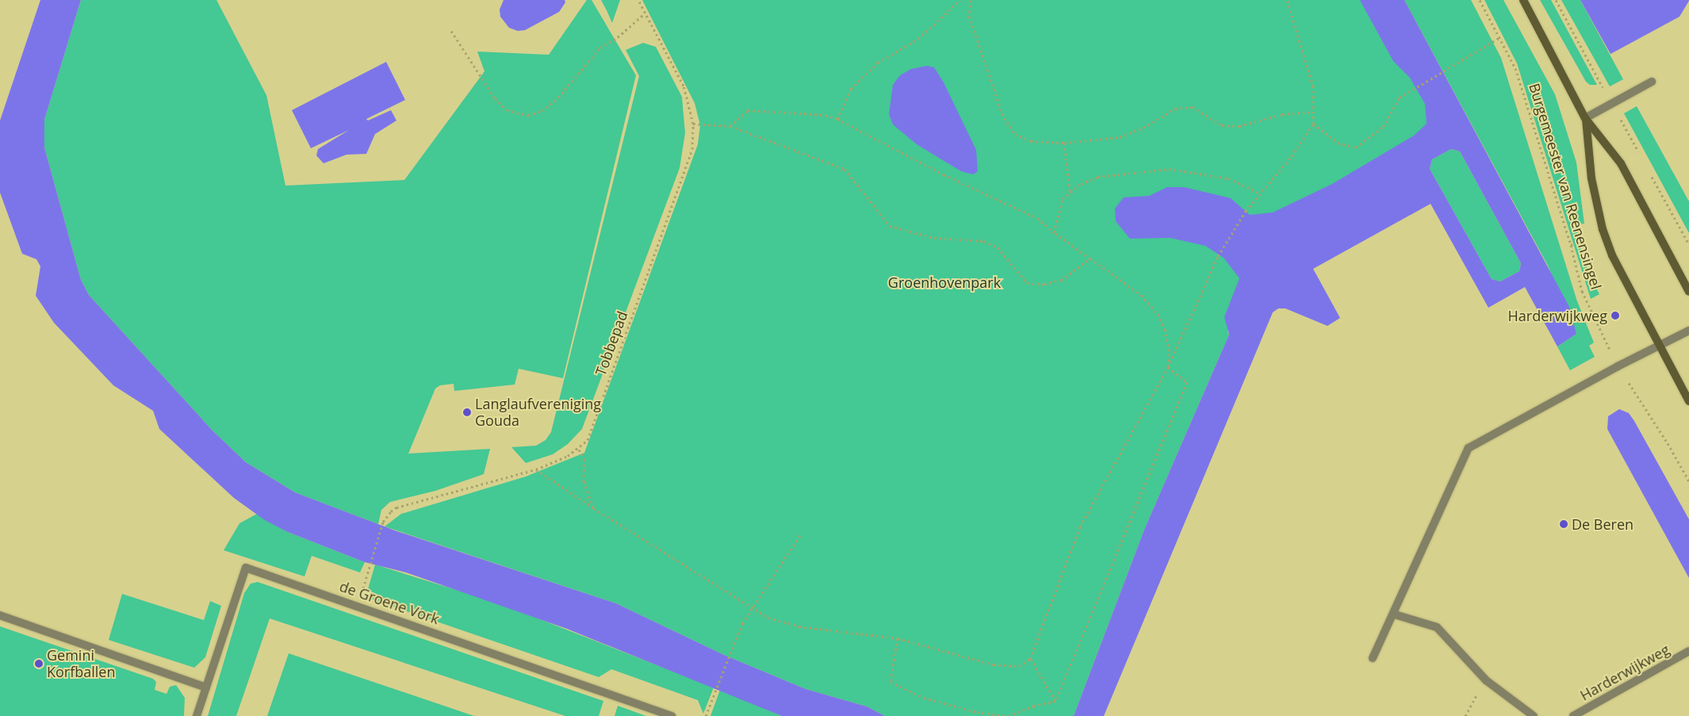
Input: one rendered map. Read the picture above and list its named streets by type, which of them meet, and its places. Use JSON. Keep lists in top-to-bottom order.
{
  "streets": {
    "main road": ["Burgemeester van Reenensingel"],
    "street": ["de Groene Vork", "Harderwijkweg"],
    "path": ["Tobbepad"]
  },
  "parks": ["Groenhovenpark"],
  "places": [
    "Harderwijkweg",
    "Langlaufvereniging Gouda",
    "De Beren",
    "Gemini Korfballen"
  ]
}
